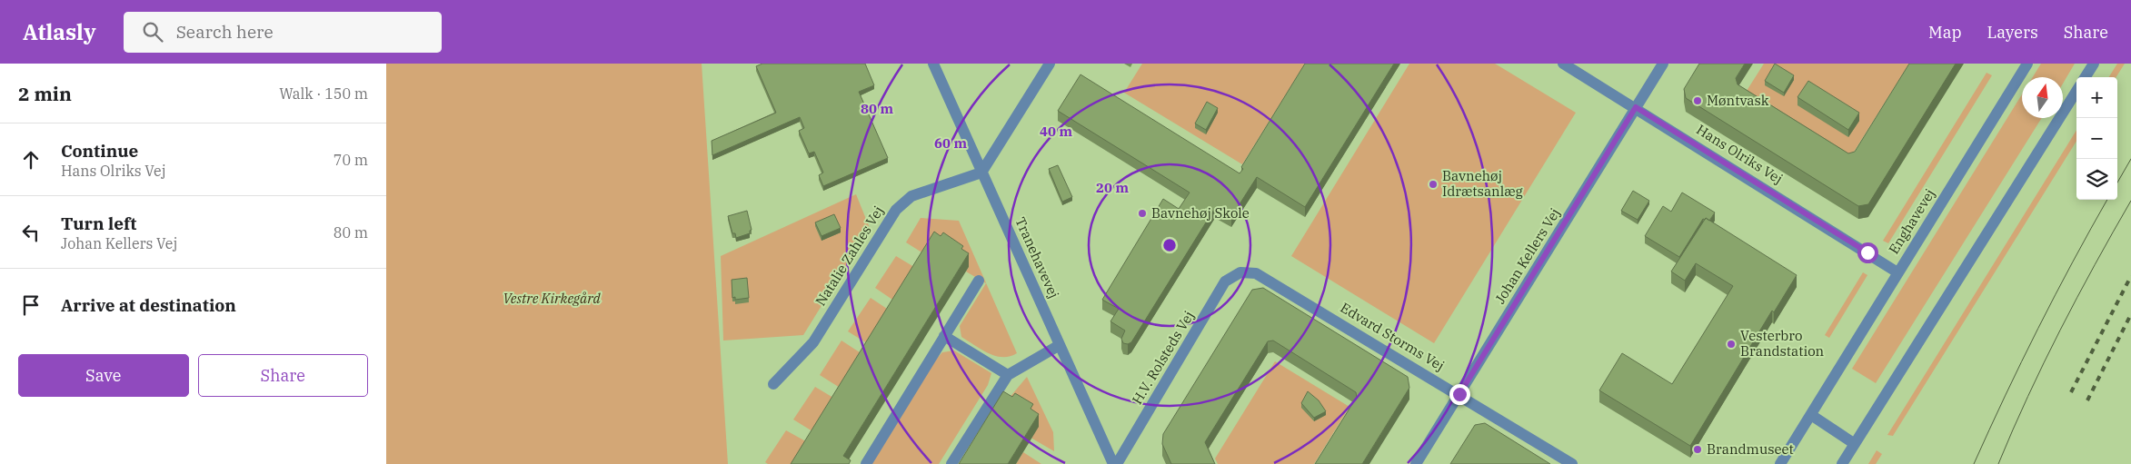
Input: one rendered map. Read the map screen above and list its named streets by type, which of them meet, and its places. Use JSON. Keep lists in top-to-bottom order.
{
  "streets": {
    "street": [
      "Hans Olriks Vej",
      "Enghavevej",
      "Natalie Zahles Vej",
      "Johan Kellers Vej",
      "Tranehavevej",
      "Edvard Storms Vej",
      "H.V. Rolsteds Vej"
    ]
  },
  "crossings": [
    ["Hans Olriks Vej", "Enghavevej"],
    ["Hans Olriks Vej", "Johan Kellers Vej"],
    ["Natalie Zahles Vej", "Tranehavevej"],
    ["Johan Kellers Vej", "Edvard Storms Vej"],
    ["Tranehavevej", "H.V. Rolsteds Vej"],
    ["Edvard Storms Vej", "H.V. Rolsteds Vej"]
  ],
  "parks": ["Vestre Kirkegård"],
  "places": [
    "Møntvask",
    "Bavnehøj Idrætsanlæg",
    "Bavnehøj Skole",
    "Vesterbro Brandstation",
    "Brandmuseet"
  ],
  "north": "top",
  "page": {
    "header": "Atlasly",
    "search": "Search here",
    "nav": ["Map", "Layers", "Share"],
    "heading": ["2 min", "Walk · 150 m"],
    "map_buttons": ["+", "−"],
    "list": [
      ["Continue", "Hans Olriks Vej", "70 m"],
      ["Turn left", "Johan Kellers Vej", "80 m"],
      "Arrive at destination"
    ],
    "buttons": ["Save", "Share"]
  },
  "rings": [
    "80 m",
    "40 m",
    "60 m",
    "20 m"
  ]
}
